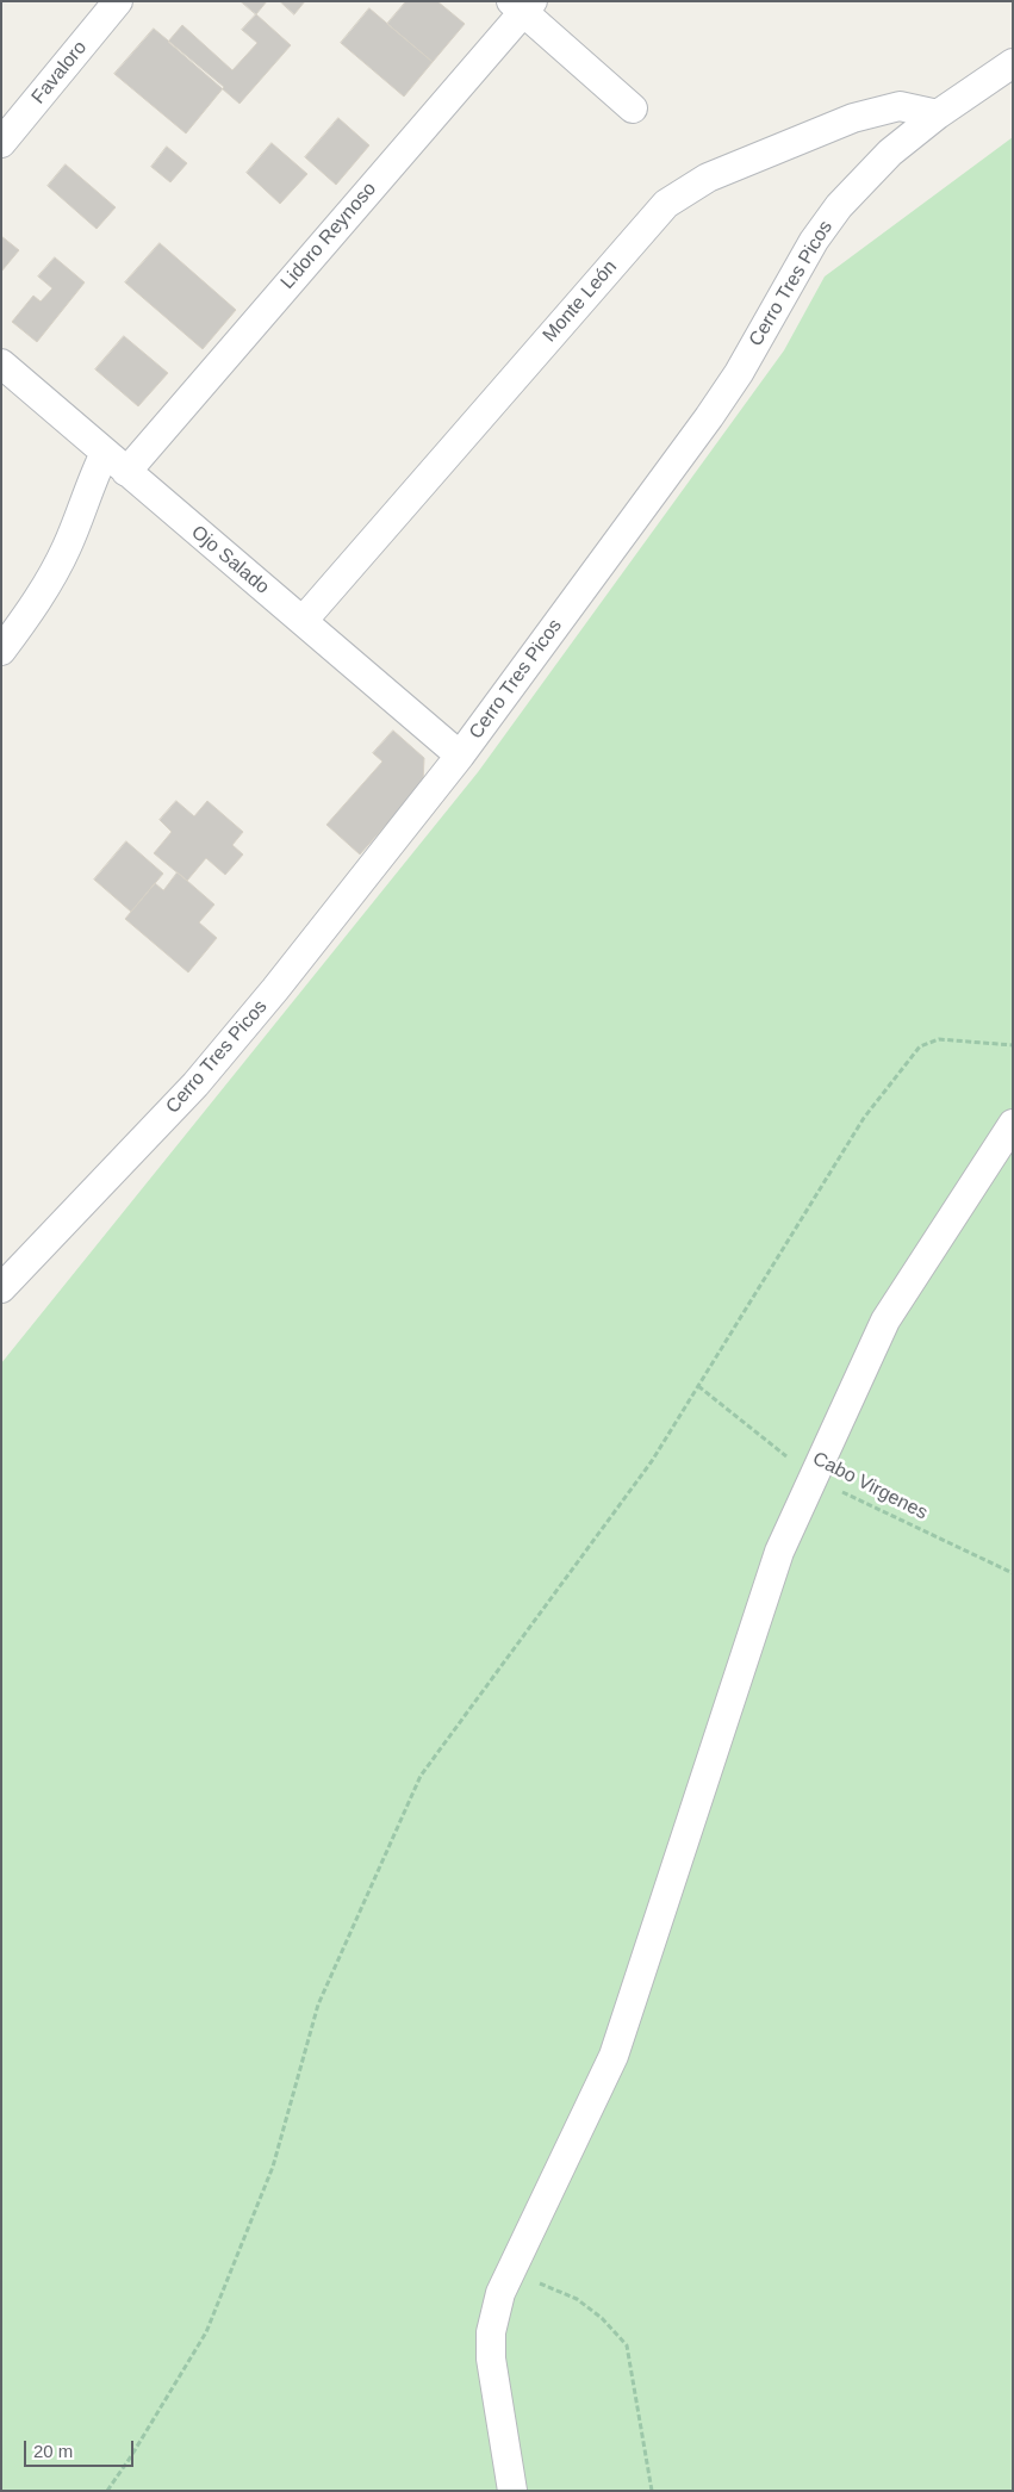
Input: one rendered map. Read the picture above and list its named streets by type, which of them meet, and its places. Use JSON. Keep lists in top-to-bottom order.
{
  "streets": {
    "street": [
      "Favaloro",
      "Lidoro Reynoso",
      "Cerro Tres Picos",
      "Monte León",
      "Ojo Salado"
    ],
    "path": ["Cabo Virgenes"]
  },
  "crossings": [
    ["Lidoro Reynoso", "Ojo Salado"],
    ["Cerro Tres Picos", "Monte León"],
    ["Cerro Tres Picos", "Ojo Salado"],
    ["Monte León", "Ojo Salado"]
  ],
  "scale_bar": "20 m"
}
